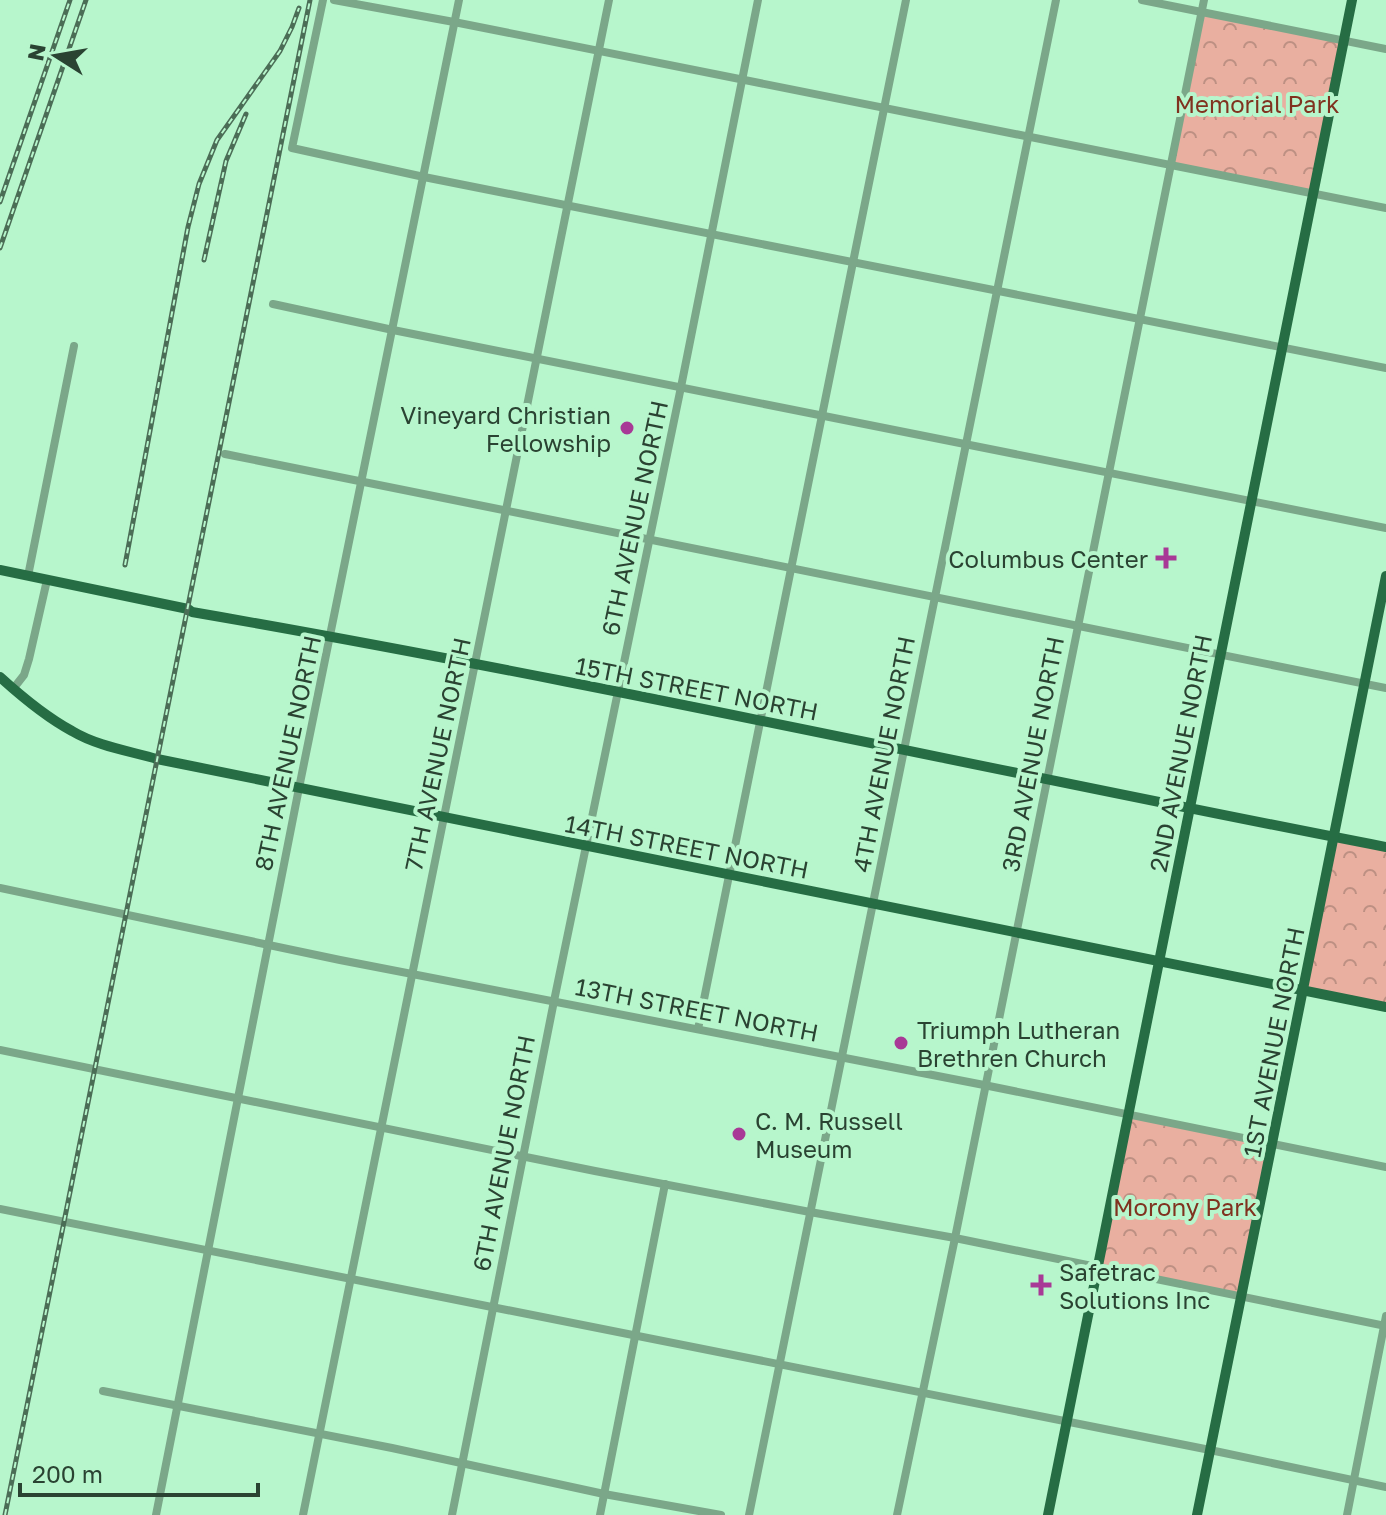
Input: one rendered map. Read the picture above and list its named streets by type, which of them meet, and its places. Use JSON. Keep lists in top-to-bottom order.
{
  "streets": {
    "main road": [
      "15TH STREET NORTH",
      "2ND AVENUE NORTH",
      "14TH STREET NORTH",
      "1ST AVENUE NORTH"
    ],
    "street": [
      "6TH AVENUE NORTH",
      "8TH AVENUE NORTH",
      "7TH AVENUE NORTH",
      "4TH AVENUE NORTH",
      "3RD AVENUE NORTH",
      "13TH STREET NORTH"
    ]
  },
  "crossings": [
    ["6TH AVENUE NORTH", "15TH STREET NORTH"],
    ["6TH AVENUE NORTH", "14TH STREET NORTH"],
    ["6TH AVENUE NORTH", "13TH STREET NORTH"],
    ["15TH STREET NORTH", "8TH AVENUE NORTH"],
    ["15TH STREET NORTH", "2ND AVENUE NORTH"],
    ["15TH STREET NORTH", "7TH AVENUE NORTH"],
    ["15TH STREET NORTH", "4TH AVENUE NORTH"],
    ["15TH STREET NORTH", "3RD AVENUE NORTH"],
    ["15TH STREET NORTH", "1ST AVENUE NORTH"],
    ["8TH AVENUE NORTH", "14TH STREET NORTH"],
    ["8TH AVENUE NORTH", "13TH STREET NORTH"],
    ["2ND AVENUE NORTH", "14TH STREET NORTH"],
    ["2ND AVENUE NORTH", "13TH STREET NORTH"],
    ["7TH AVENUE NORTH", "14TH STREET NORTH"],
    ["7TH AVENUE NORTH", "13TH STREET NORTH"],
    ["4TH AVENUE NORTH", "14TH STREET NORTH"],
    ["4TH AVENUE NORTH", "13TH STREET NORTH"],
    ["3RD AVENUE NORTH", "14TH STREET NORTH"],
    ["3RD AVENUE NORTH", "13TH STREET NORTH"],
    ["14TH STREET NORTH", "1ST AVENUE NORTH"],
    ["13TH STREET NORTH", "1ST AVENUE NORTH"]
  ],
  "parks": ["Memorial Park", "Morony Park"],
  "places": {
    "other": ["Vineyard Christian Fellowship", "Triumph Lutheran Brethren Church", "C. M. Russell Museum"],
    "health": ["Columbus Center", "Safetrac Solutions Inc"]
  },
  "scale_bar": "200 m",
  "north": "left"
}
